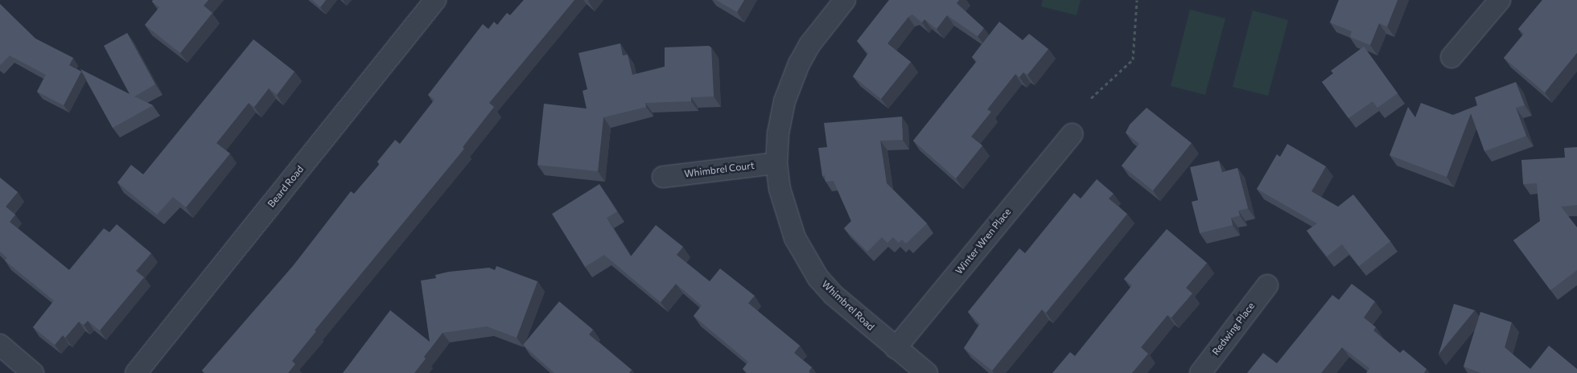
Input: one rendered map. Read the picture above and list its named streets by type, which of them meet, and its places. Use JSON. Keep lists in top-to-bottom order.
{
  "streets": {
    "street": [
      "Whimbrel Court",
      "Beard Road",
      "Winter Wren Place",
      "Whimbrel Road",
      "Redwing Place"
    ]
  },
  "crossings": [
    ["Whimbrel Court", "Whimbrel Road"],
    ["Winter Wren Place", "Whimbrel Road"]
  ]
}
